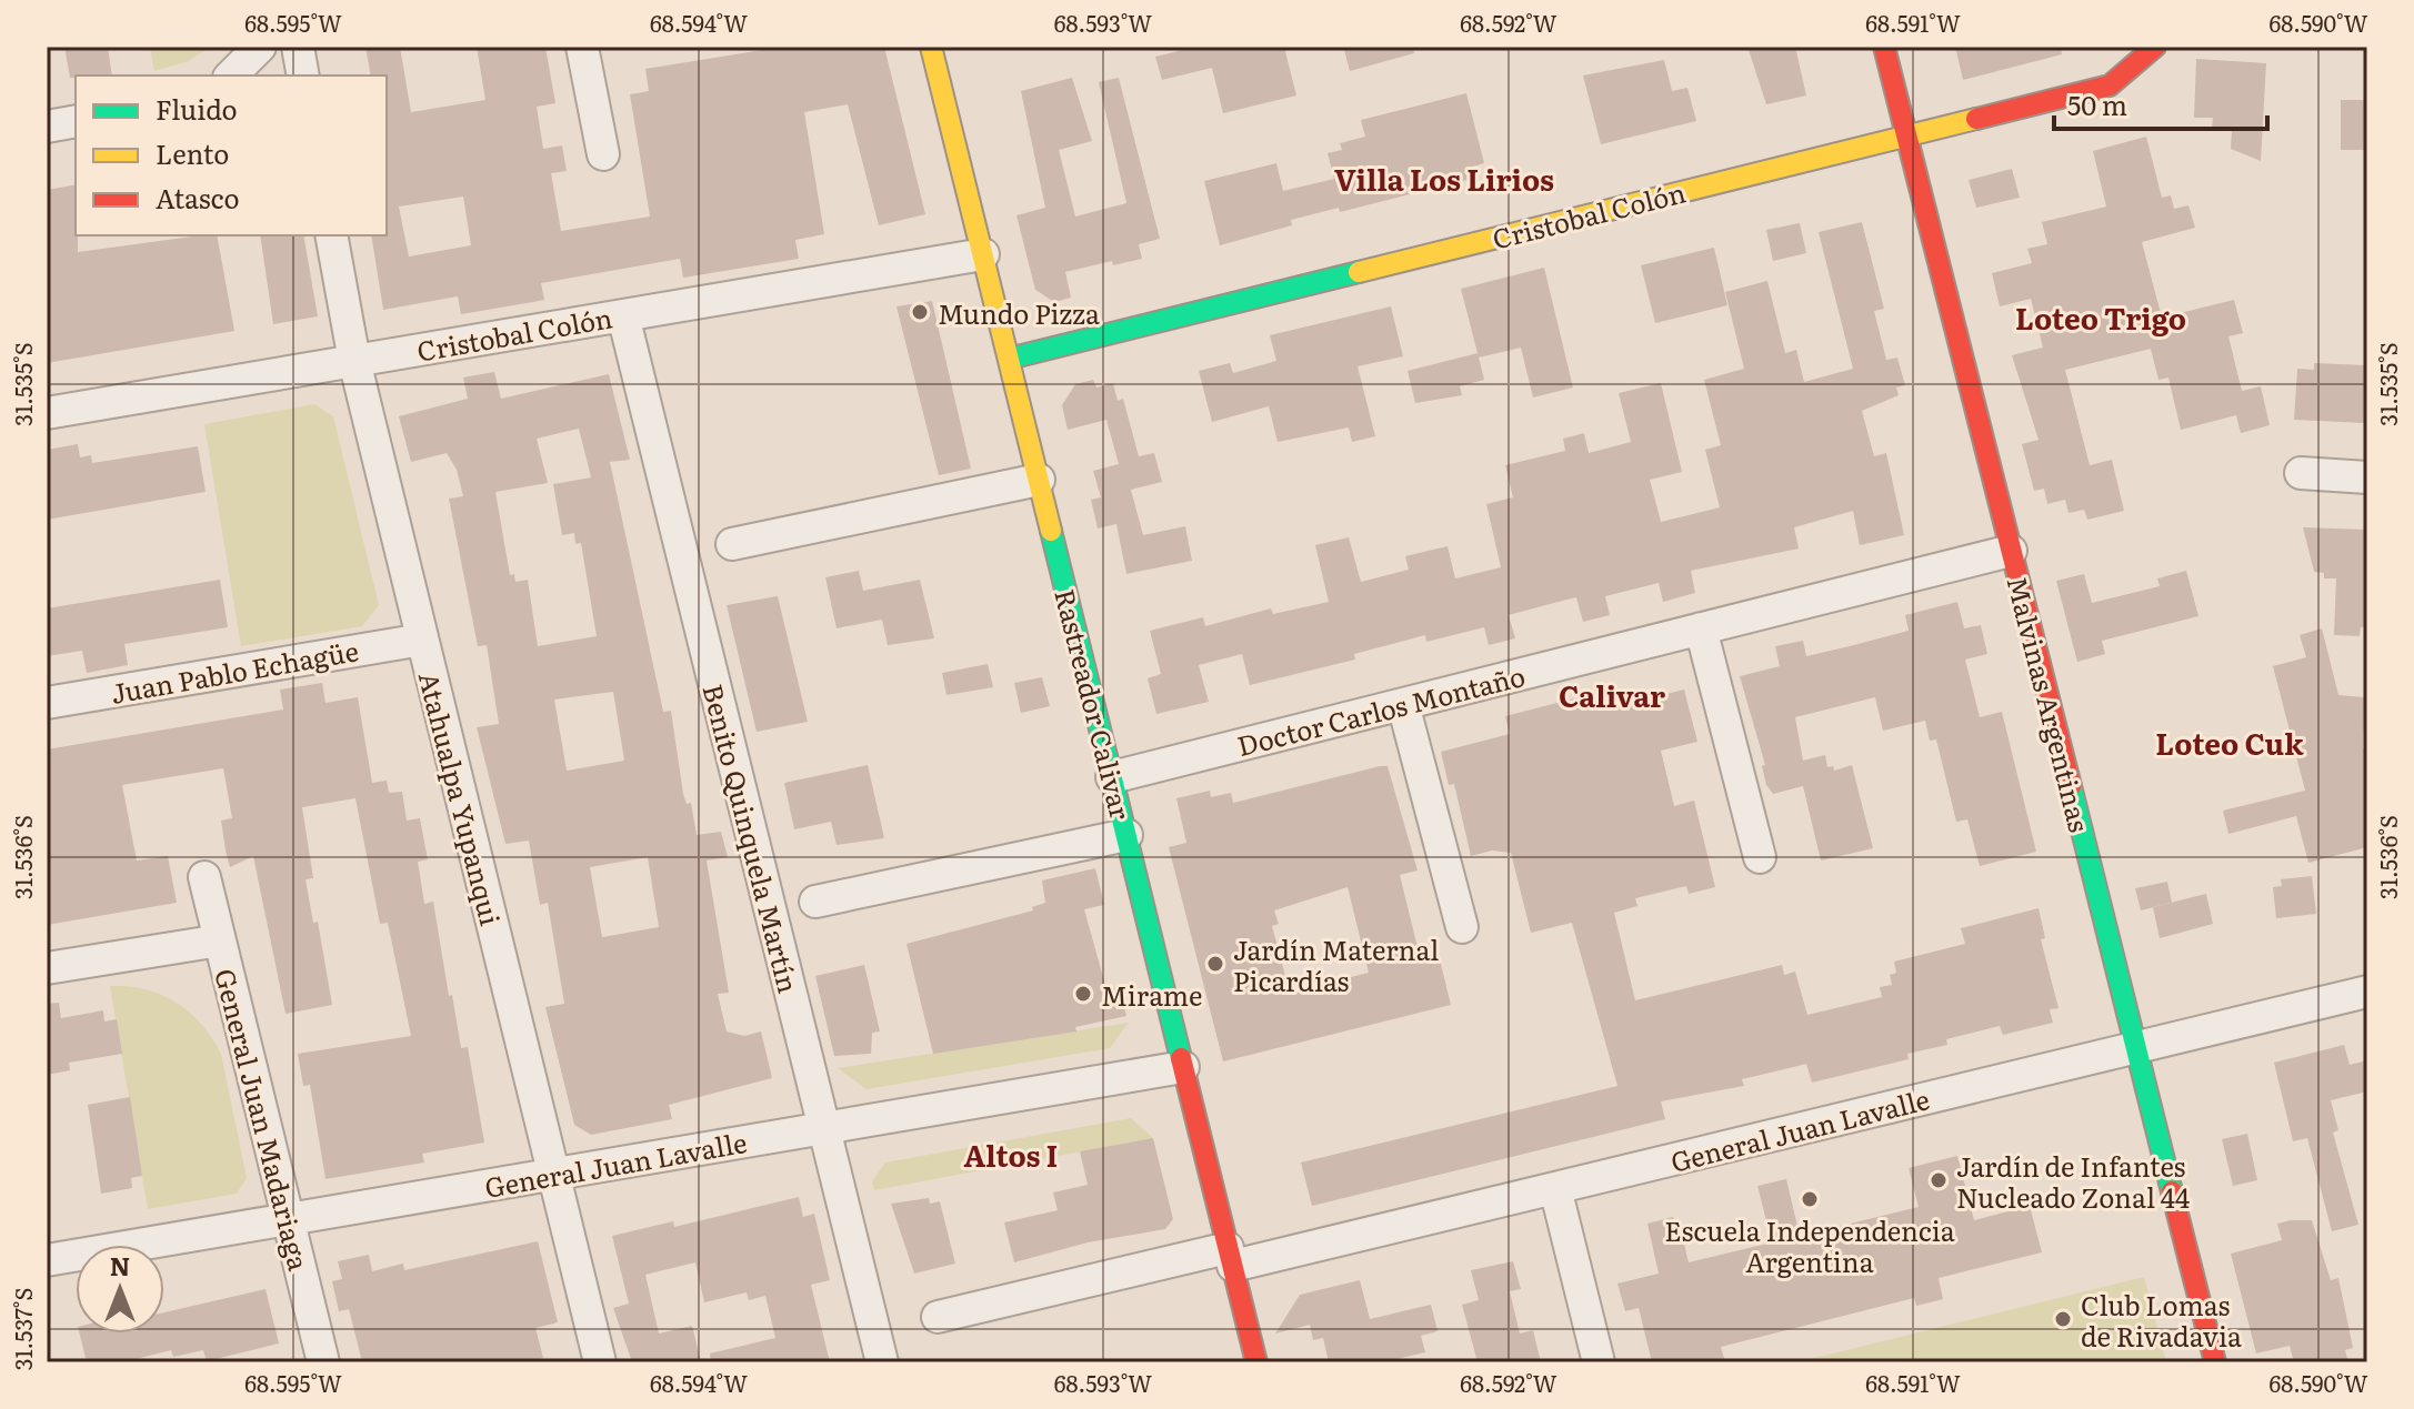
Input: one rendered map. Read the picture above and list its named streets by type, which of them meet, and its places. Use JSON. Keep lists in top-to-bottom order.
{
  "streets": {
    "street": [
      "Cristobal Colón",
      "Juan Pablo Echagüe",
      "Rastreador Calivar",
      "Malvinas Argentinas",
      "Doctor Carlos Montaño",
      "Atahualpa Yupanqui",
      "Benito Quinquela Martín",
      "General Juan Madariaga",
      "General Juan Lavalle"
    ]
  },
  "crossings": [
    ["Cristobal Colón", "Rastreador Calivar"],
    ["Cristobal Colón", "Malvinas Argentinas"],
    ["Cristobal Colón", "Atahualpa Yupanqui"],
    ["Cristobal Colón", "Benito Quinquela Martín"],
    ["Juan Pablo Echagüe", "Atahualpa Yupanqui"],
    ["Rastreador Calivar", "Doctor Carlos Montaño"],
    ["Rastreador Calivar", "General Juan Lavalle"],
    ["Malvinas Argentinas", "Doctor Carlos Montaño"],
    ["Malvinas Argentinas", "General Juan Lavalle"],
    ["Atahualpa Yupanqui", "General Juan Lavalle"],
    ["Benito Quinquela Martín", "General Juan Lavalle"],
    ["General Juan Madariaga", "General Juan Lavalle"]
  ],
  "districts": [
    "Villa Los Lirios",
    "Loteo Trigo",
    "Calivar",
    "Loteo Cuk",
    "Altos I"
  ],
  "places": [
    "Mundo Pizza",
    "Jardín Maternal Picardías",
    "Mirame",
    "Jardín de Infantes Nucleado Zonal 44",
    "Escuela Independencia Argentina",
    "Club Lomas de Rivadavia"
  ],
  "legend": ["Fluido", "Lento", "Atasco"],
  "scale_bar": "50 m",
  "north": "top",
  "coordinates": [
    "68.595°W",
    "68.594°W",
    "68.593°W",
    "68.592°W",
    "68.591°W",
    "68.590°W",
    "31.535°S",
    "31.536°S",
    "31.537°S"
  ]
}
